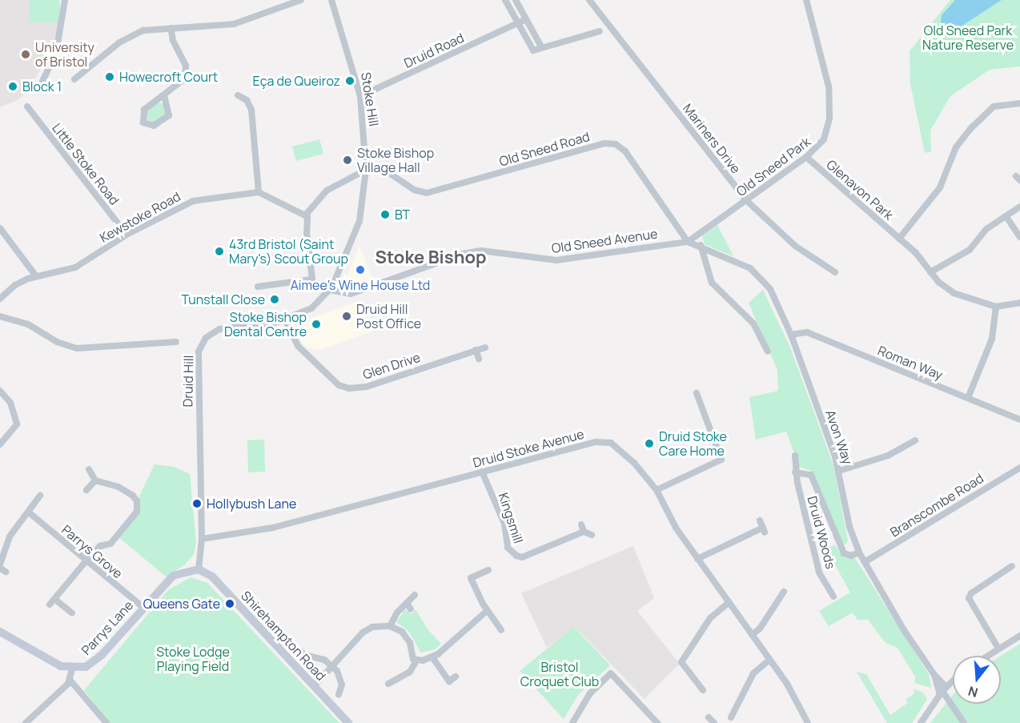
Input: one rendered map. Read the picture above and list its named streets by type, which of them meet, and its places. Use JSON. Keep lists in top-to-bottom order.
{
  "streets": {
    "main road": ["Parrys Lane", "Shirehampton Road"],
    "street": [
      "Druid Road",
      "Stoke Hill",
      "Mariners Drive",
      "Old Sneed Road",
      "Little Stoke Road",
      "Old Sneed Park",
      "Glenavon Park",
      "Kewstoke Road",
      "Old Sneed Avenue",
      "Roman Way",
      "Glen Drive",
      "Druid Hill",
      "Avon Way",
      "Druid Stoke Avenue",
      "Branscombe Road",
      "Kingsmill",
      "Druid Woods",
      "Parrys Grove"
    ]
  },
  "crossings": [
    ["Druid Road", "Stoke Hill"],
    ["Stoke Hill", "Old Sneed Road"],
    ["Stoke Hill", "Druid Hill"],
    ["Mariners Drive", "Old Sneed Park"],
    ["Old Sneed Road", "Old Sneed Park"],
    ["Old Sneed Road", "Old Sneed Avenue"],
    ["Old Sneed Road", "Avon Way"],
    ["Little Stoke Road", "Kewstoke Road"],
    ["Old Sneed Park", "Glenavon Park"],
    ["Old Sneed Park", "Old Sneed Avenue"],
    ["Old Sneed Park", "Avon Way"],
    ["Old Sneed Avenue", "Druid Hill"],
    ["Old Sneed Avenue", "Avon Way"],
    ["Roman Way", "Avon Way"],
    ["Glen Drive", "Druid Hill"],
    ["Druid Hill", "Druid Stoke Avenue"],
    ["Druid Hill", "Parrys Lane"],
    ["Druid Hill", "Shirehampton Road"],
    ["Avon Way", "Branscombe Road"],
    ["Avon Way", "Druid Woods"],
    ["Druid Stoke Avenue", "Kingsmill"],
    ["Parrys Grove", "Parrys Lane"],
    ["Parrys Lane", "Shirehampton Road"]
  ],
  "districts": ["Stoke Bishop"],
  "parks": ["Old Sneed Park Nature Reserve", "Stoke Lodge Playing Field", "Bristol Croquet Club"],
  "places": [
    "University of Bristol",
    "Howecroft Court",
    "Eça de Queiroz",
    "Block 1",
    "Stoke Bishop Village Hall",
    "BT",
    "43rd Bristol (Saint Mary's) Scout Group",
    "Aimee's Wine House Ltd",
    "Tunstall Close",
    "Druid Hill Post Office",
    "Stoke Bishop Dental Centre",
    "Druid Stoke Care Home",
    "Hollybush Lane",
    "Queens Gate"
  ],
  "north": "bottom"
}
